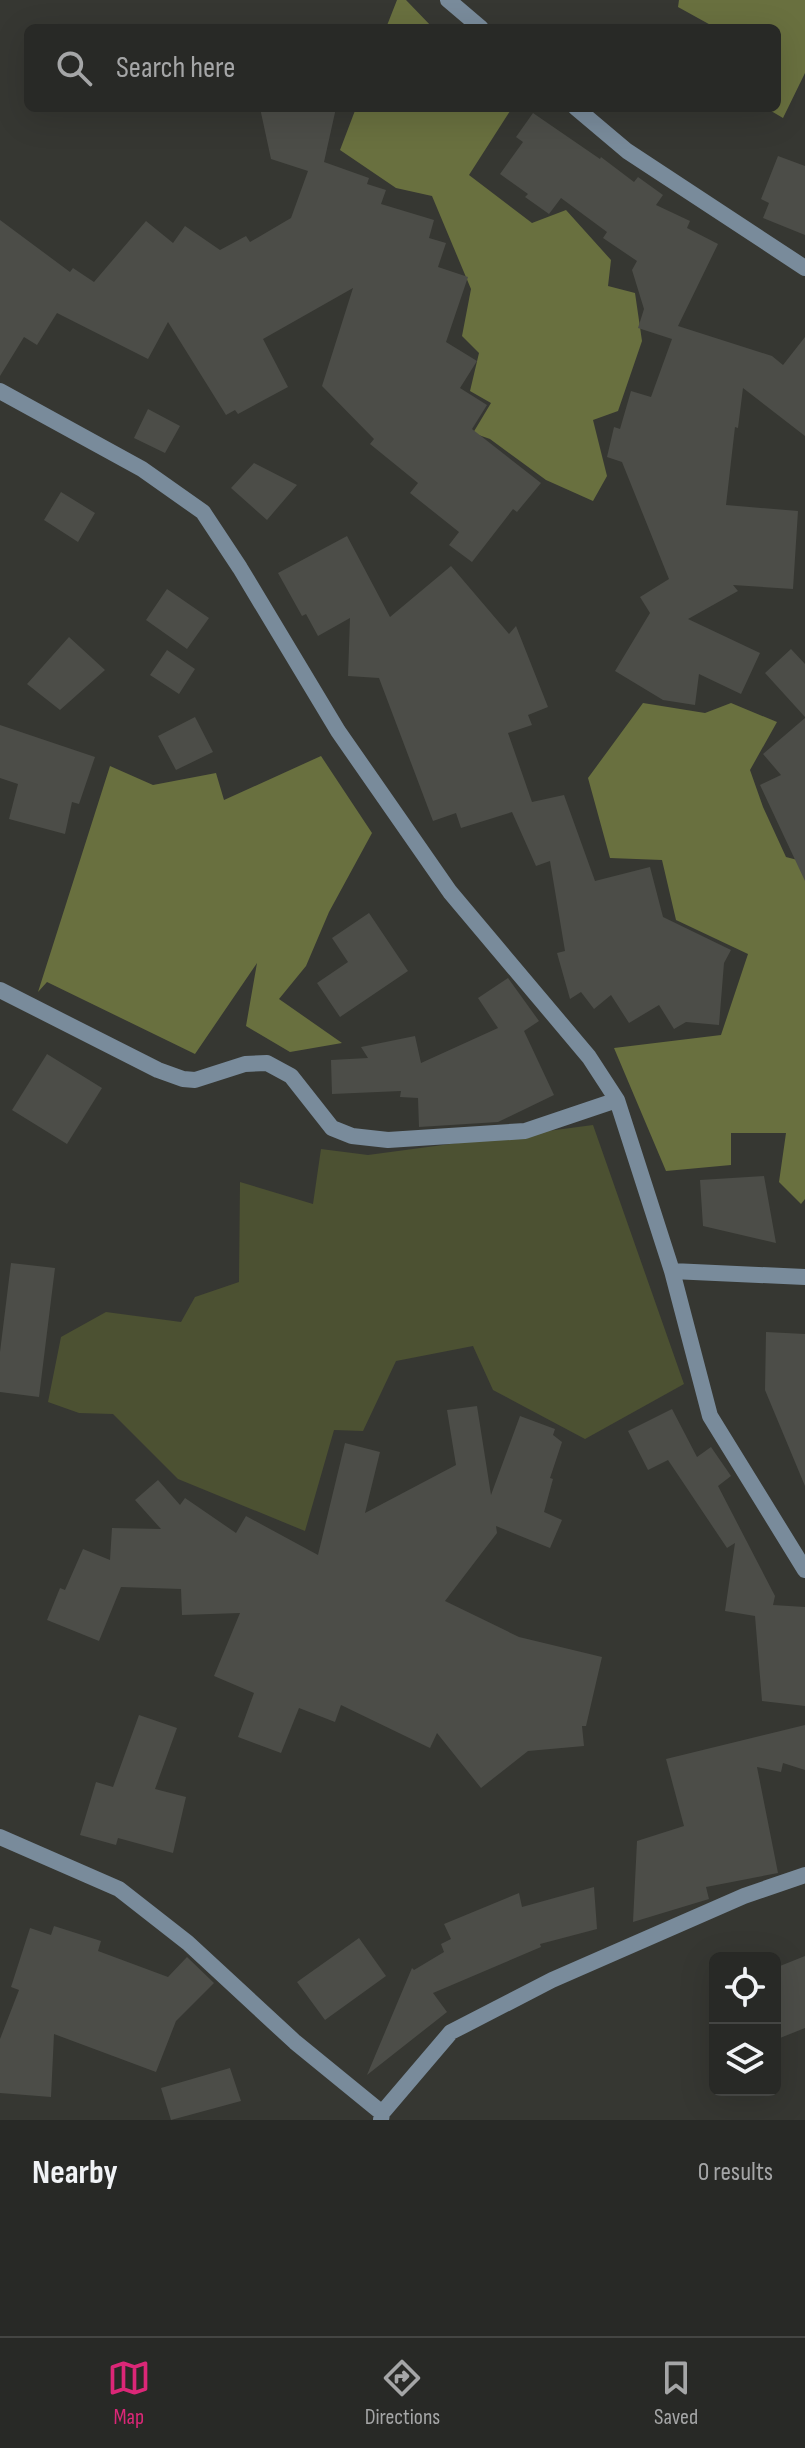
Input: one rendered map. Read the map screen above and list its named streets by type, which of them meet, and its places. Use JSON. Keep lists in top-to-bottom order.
{
  "page": {
    "search": "Search here",
    "heading": ["Nearby", "0 results"],
    "nav": ["Map", "Directions", "Saved"]
  }
}
